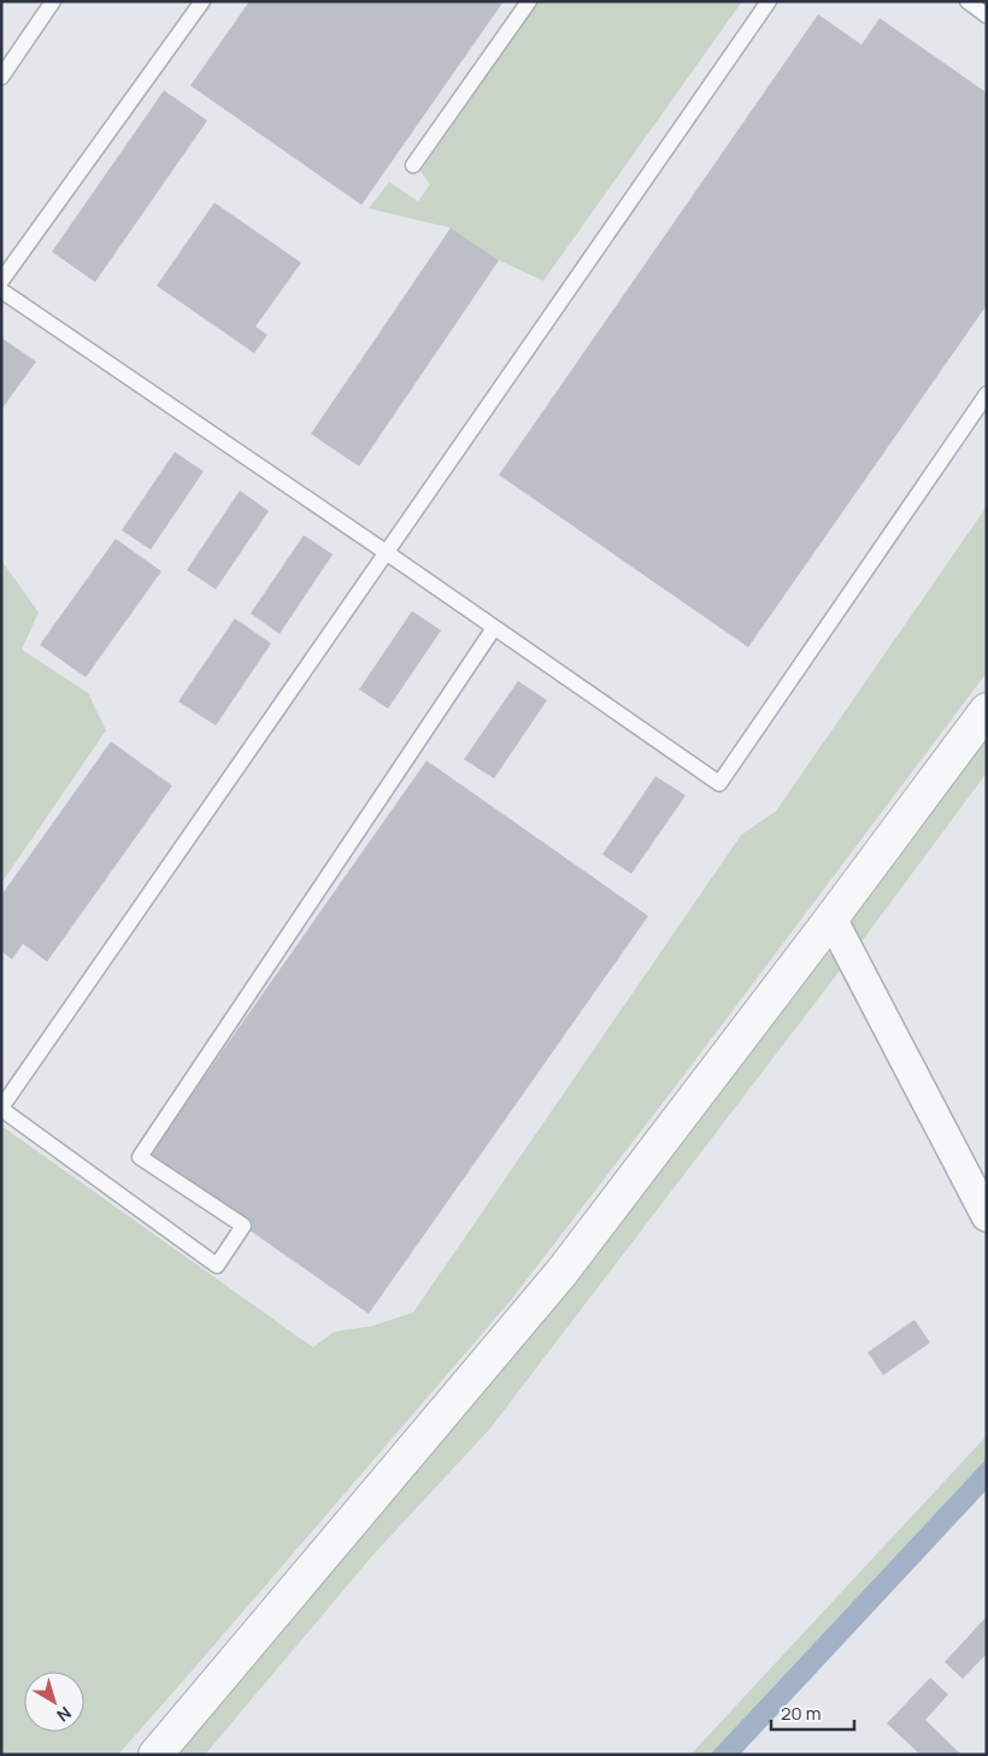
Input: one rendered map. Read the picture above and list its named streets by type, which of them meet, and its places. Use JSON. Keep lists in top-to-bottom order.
{
  "scale_bar": "20 m",
  "north": "bottom right"
}
